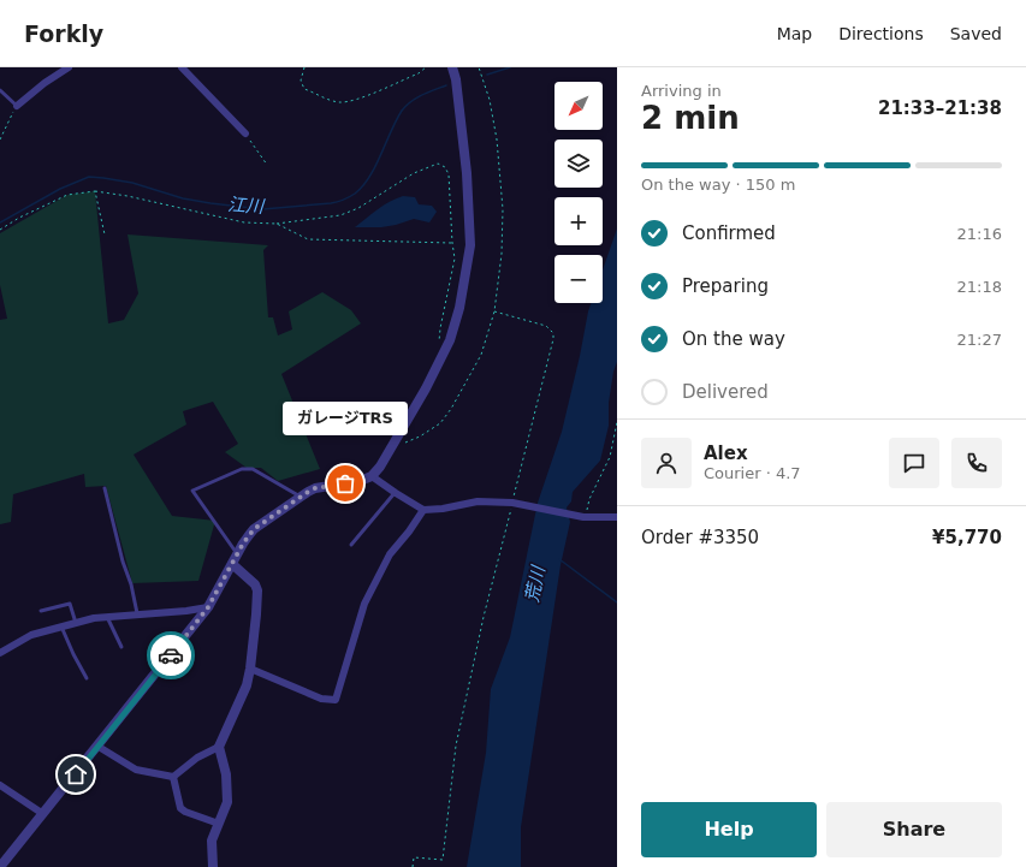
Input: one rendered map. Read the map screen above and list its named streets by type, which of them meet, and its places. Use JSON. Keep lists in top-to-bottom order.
{
  "water": ["江川", "荒川"],
  "places": ["ガレージTRS"],
  "north": "bottom left",
  "page": {
    "header": "Forkly",
    "nav": ["Map", "Directions", "Saved"],
    "heading": ["2 min", "Arriving in", "21:33–21:38"],
    "panel": [
      "Alex",
      "Courier · 4.7",
      "Order #3350",
      "¥5,770"
    ],
    "map_buttons": ["+", "−"],
    "bar": "On the way · 150 m",
    "list": [
      ["Confirmed", "21:16"],
      ["Preparing", "21:18"],
      ["On the way", "21:27"],
      "Delivered"
    ],
    "bubble": "ガレージTRS",
    "buttons": ["Help", "Share"]
  }
}
